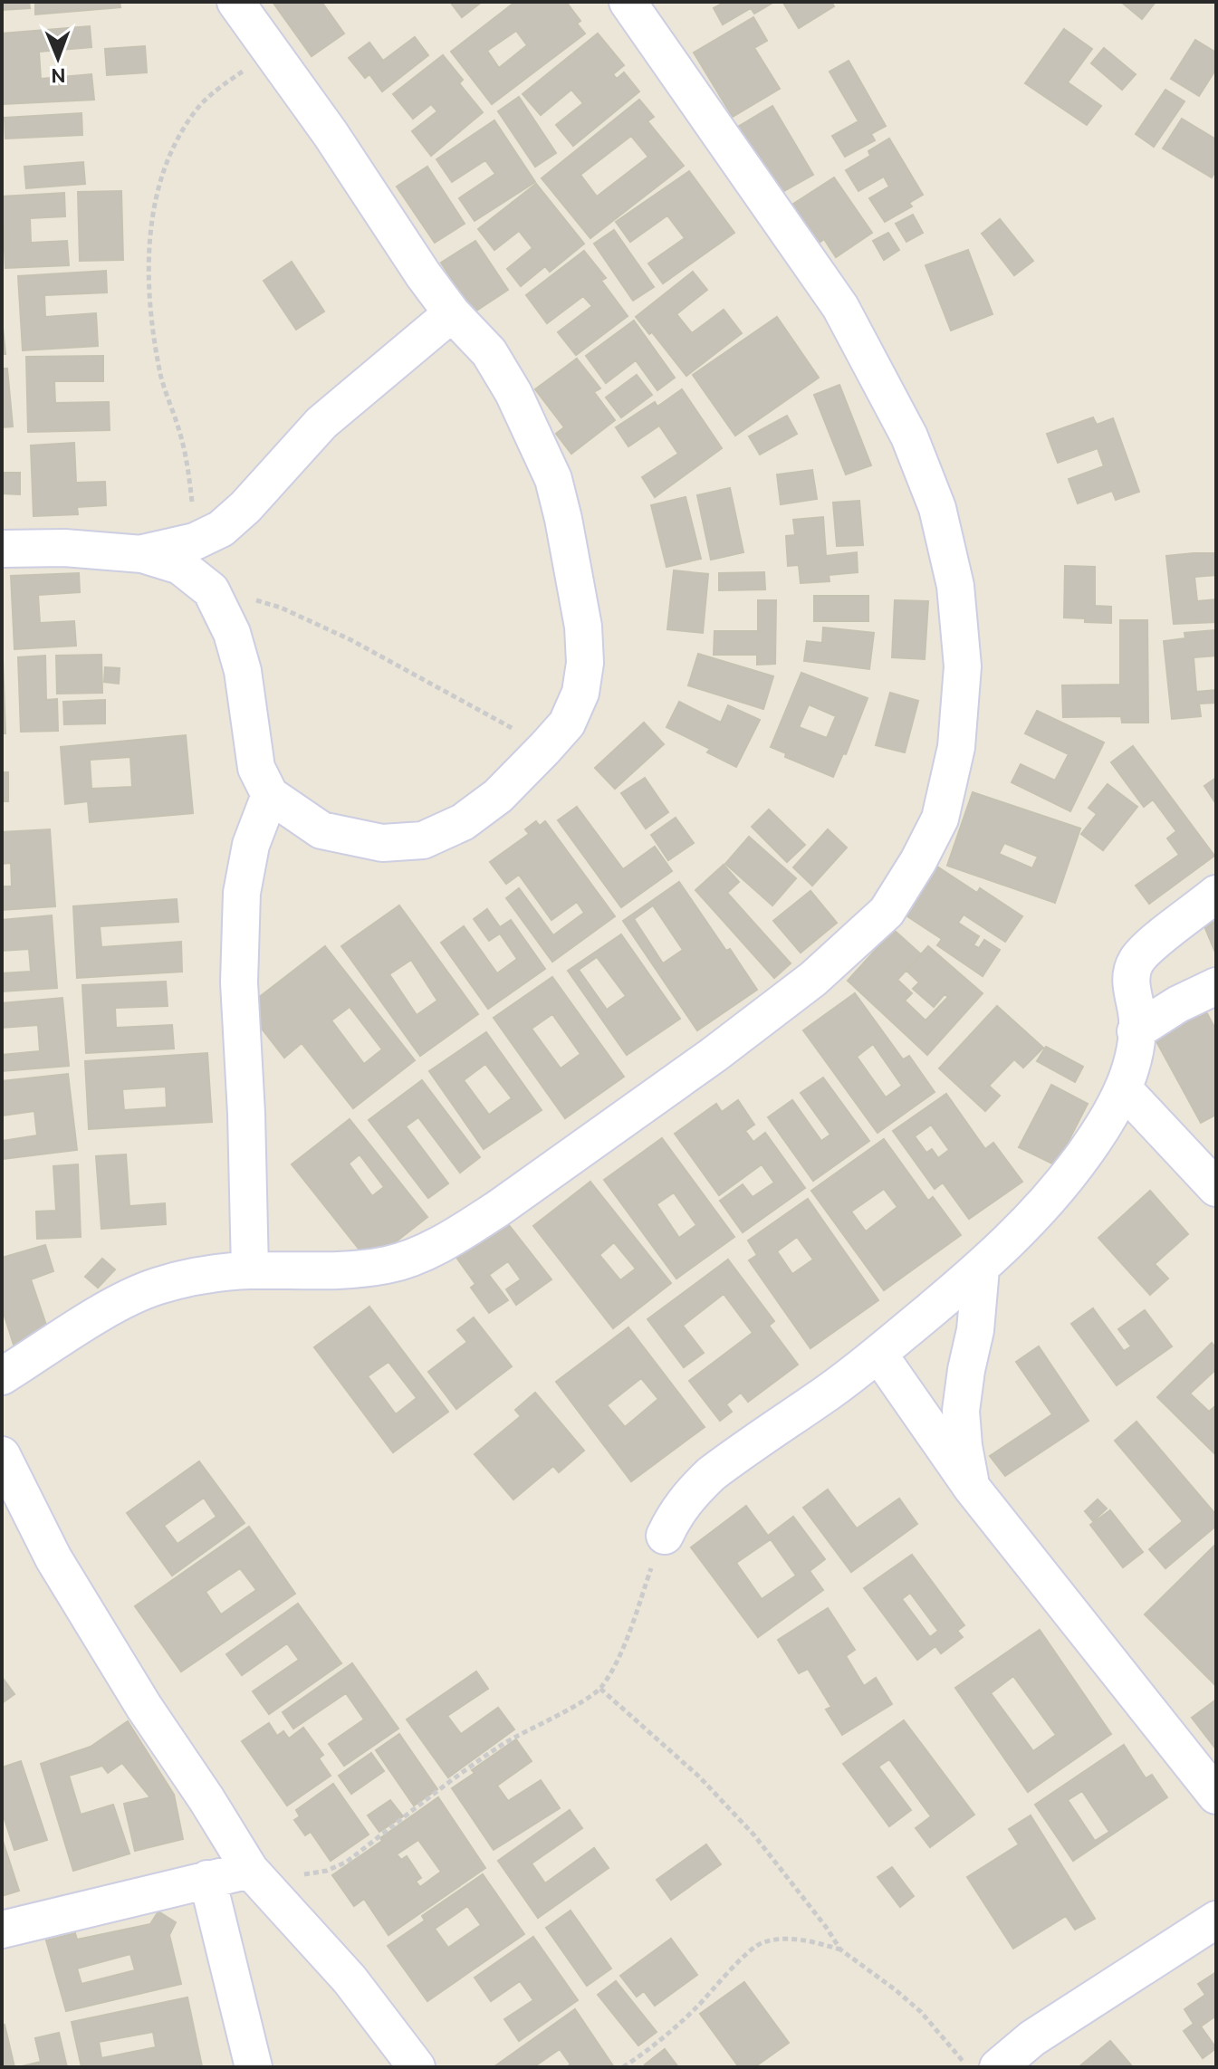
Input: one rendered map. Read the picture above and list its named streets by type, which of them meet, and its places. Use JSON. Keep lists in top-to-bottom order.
{
  "north": "bottom"
}
